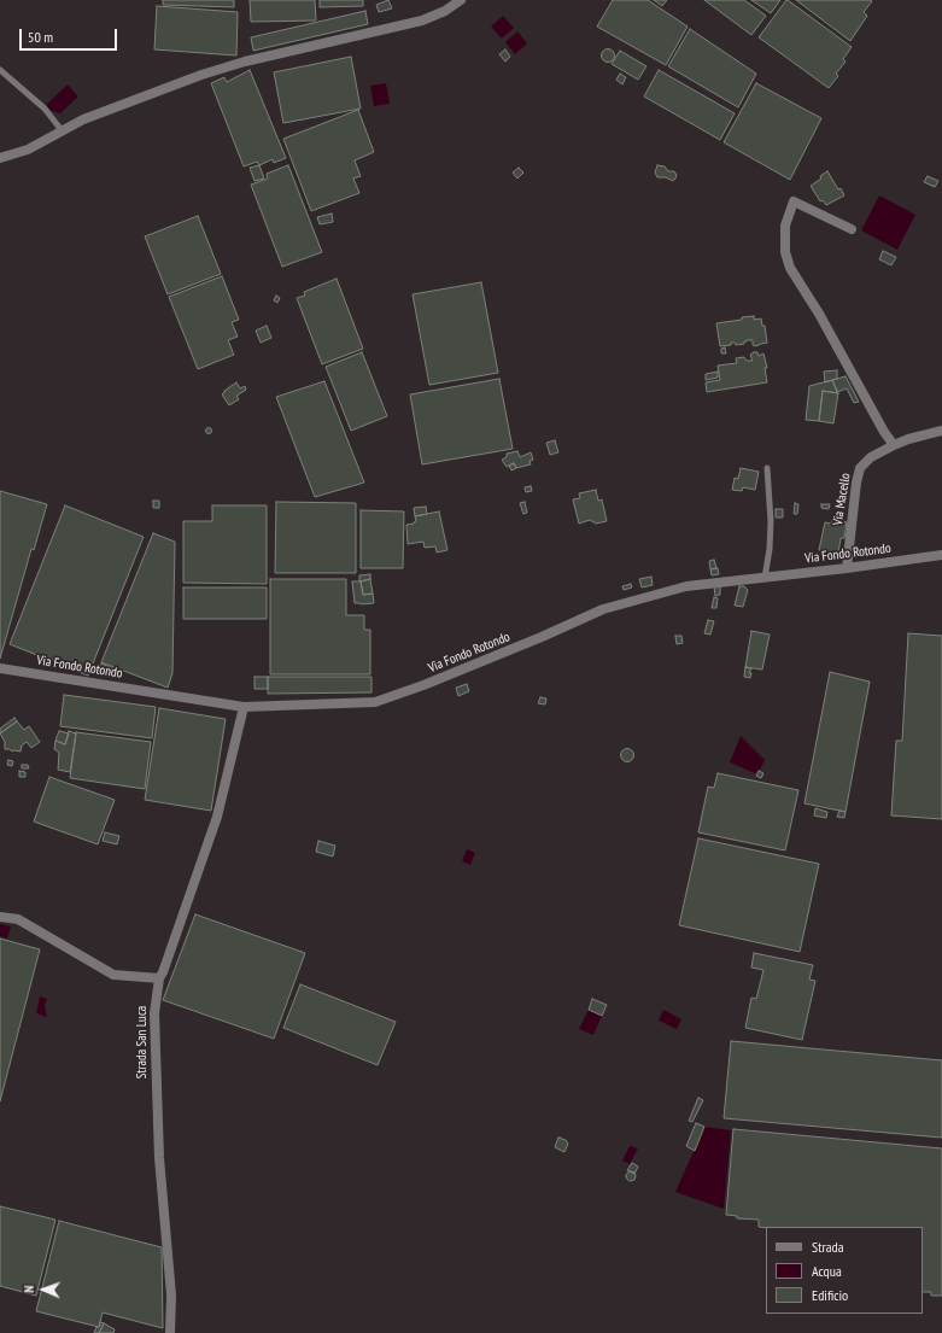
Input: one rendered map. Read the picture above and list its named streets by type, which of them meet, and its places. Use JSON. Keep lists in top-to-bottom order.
{
  "streets": {
    "street": ["Via Macello", "Via Fondo Rotondo", "Strada San Luca"]
  },
  "crossings": [
    ["Via Macello", "Via Fondo Rotondo"],
    ["Via Fondo Rotondo", "Strada San Luca"]
  ],
  "legend": ["Strada", "Acqua", "Edificio"],
  "scale_bar": "50 m",
  "north": "left"
}
